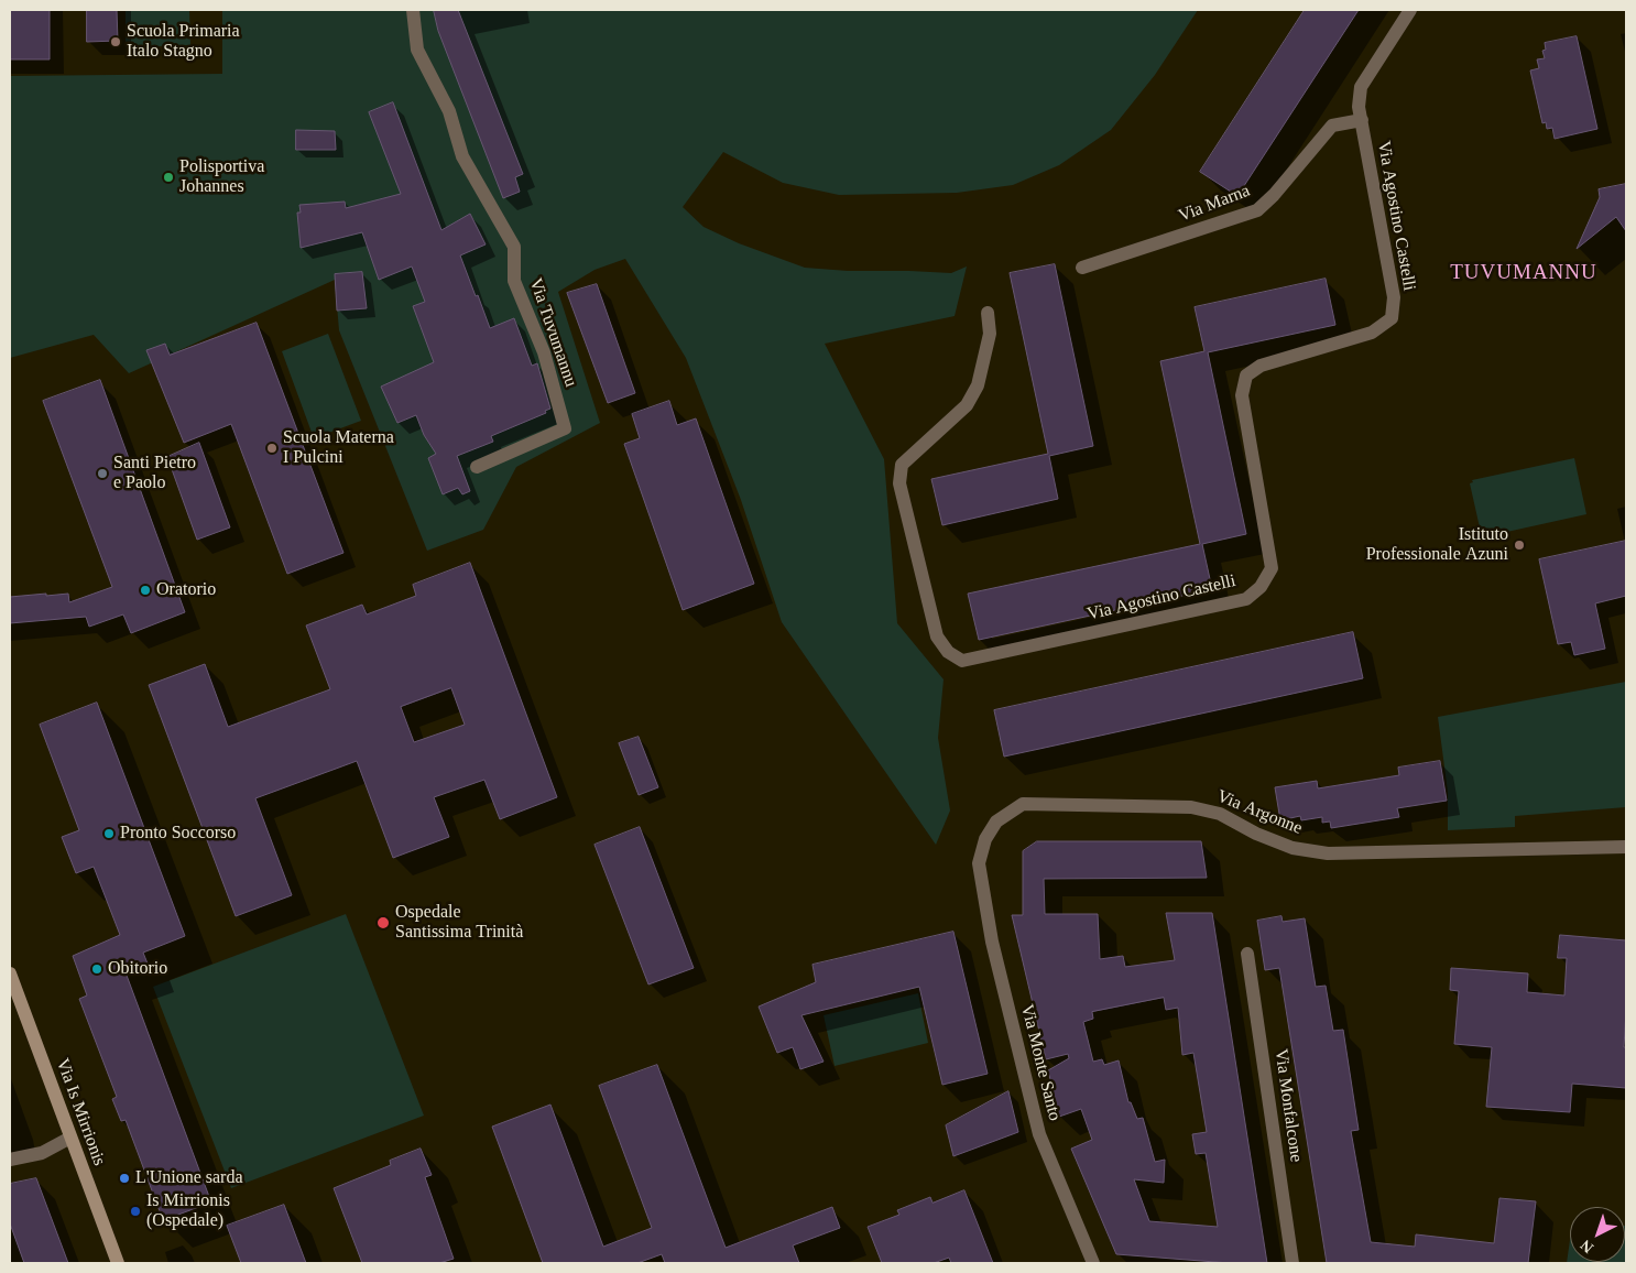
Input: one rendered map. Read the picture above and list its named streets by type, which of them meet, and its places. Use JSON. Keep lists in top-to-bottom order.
{
  "streets": {
    "street": [
      "Via Marna",
      "Via Agostino Castelli",
      "Via Tuvumannu",
      "Via Argonne",
      "Via Monte Santo",
      "Via Monfalcone",
      "Via Is Mirrionis"
    ]
  },
  "crossings": [
    ["Via Marna", "Via Agostino Castelli"],
    ["Via Argonne", "Via Monte Santo"]
  ],
  "districts": ["TUVUMANNU"],
  "places": [
    "Scuola Primaria Italo Stagno",
    "Polisportiva Johannes",
    "Scuola Materna I Pulcini",
    "Santi Pietro e Paolo",
    "Istituto Professionale Azuni",
    "Oratorio",
    "Pronto Soccorso",
    "Ospedale Santissima Trinità",
    "Obitorio",
    "L'Unione sarda",
    "Is Mirrionis (Ospedale)"
  ],
  "north": "bottom left"
}
